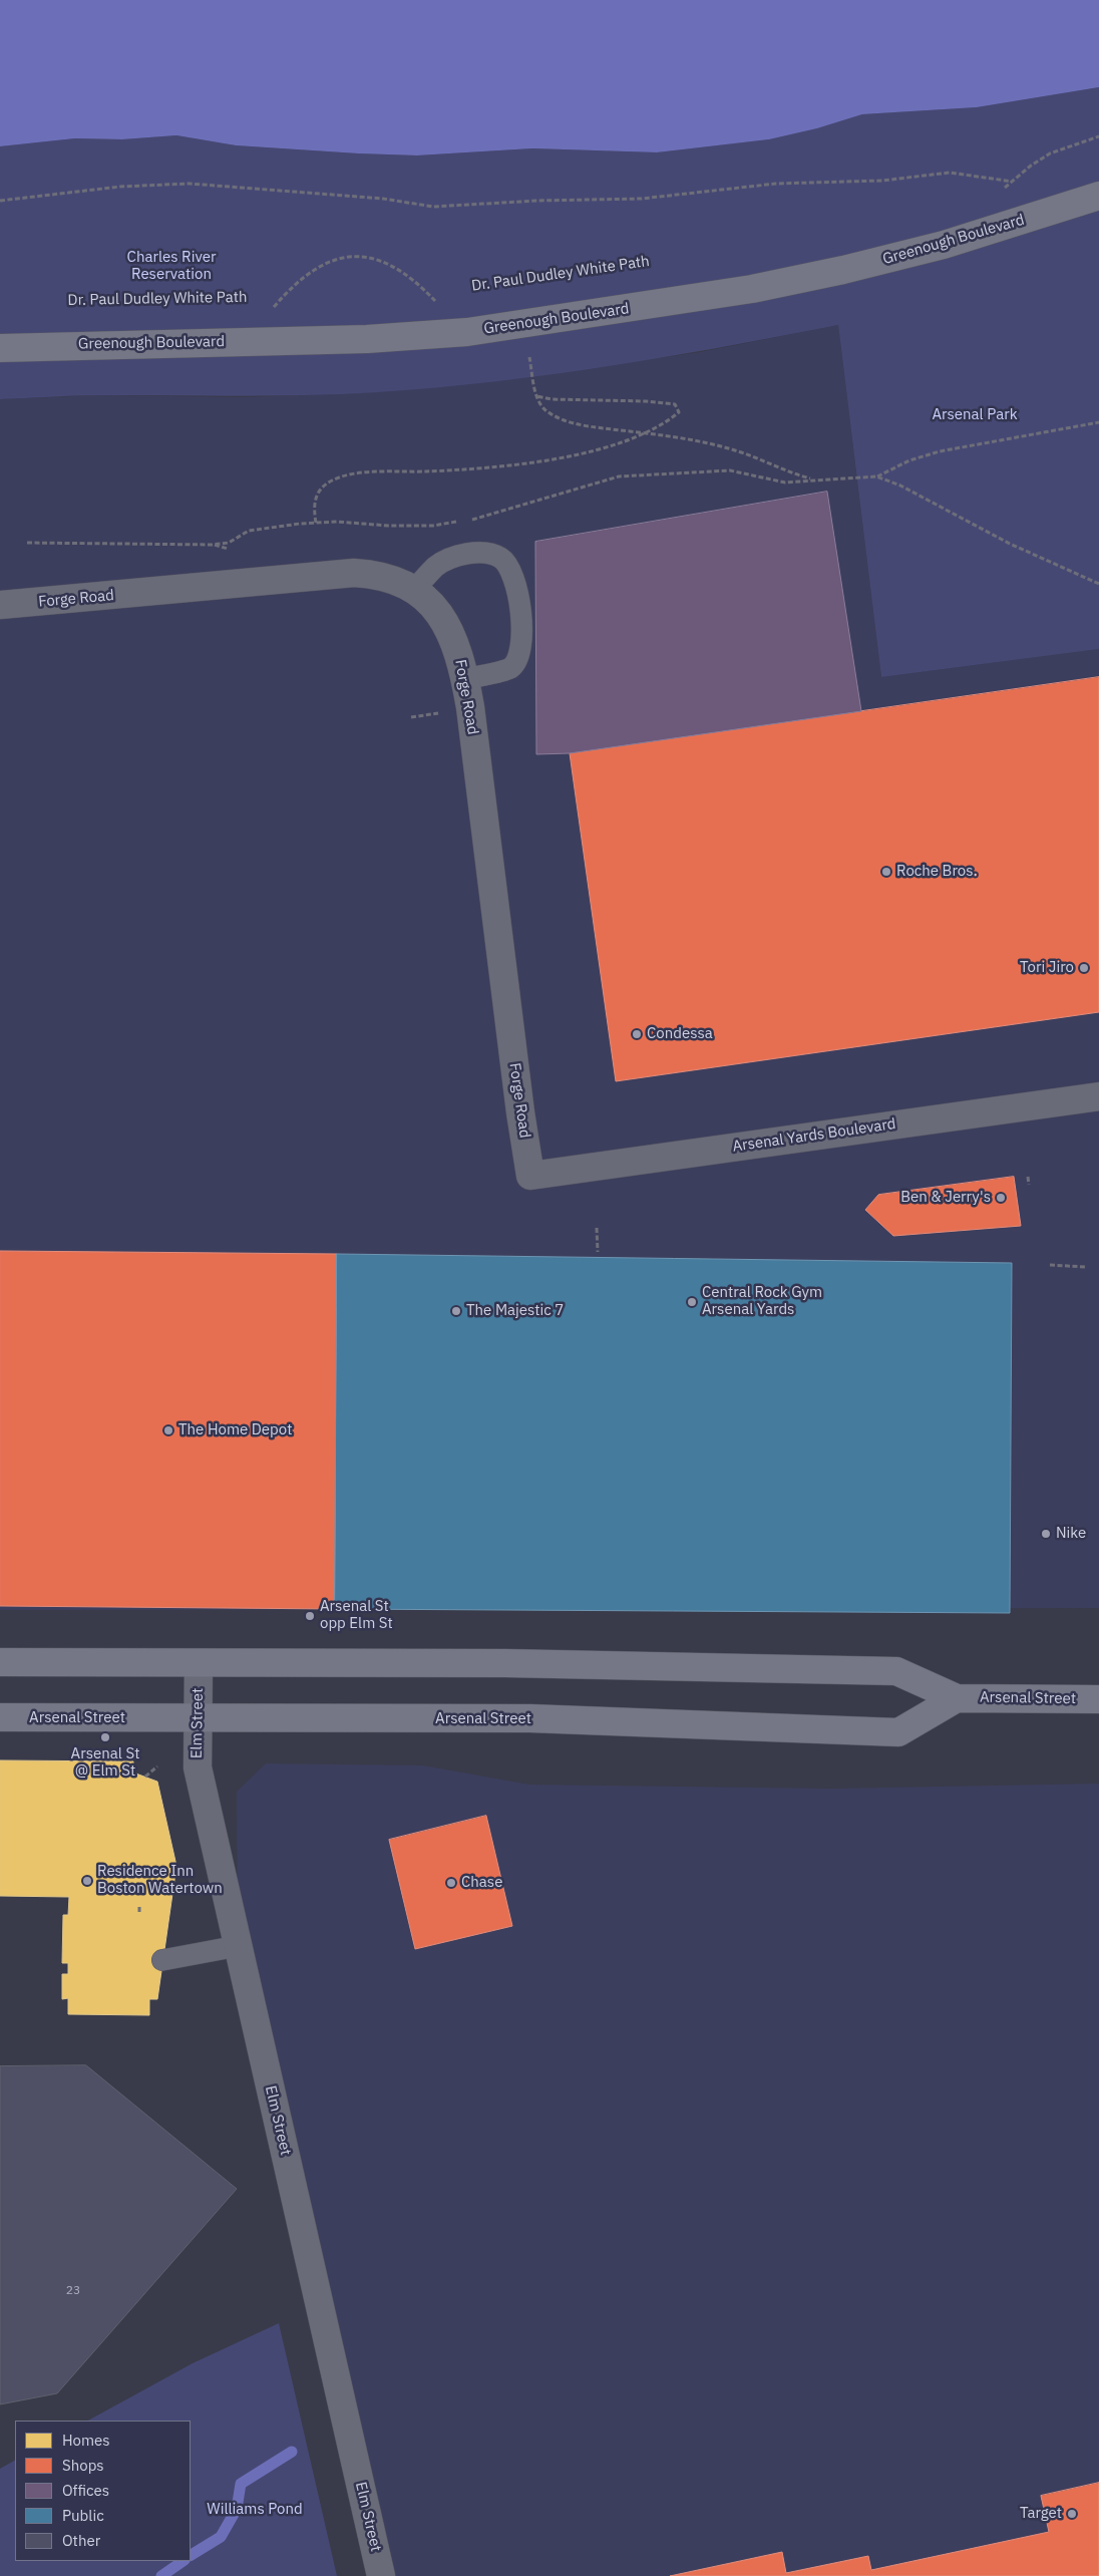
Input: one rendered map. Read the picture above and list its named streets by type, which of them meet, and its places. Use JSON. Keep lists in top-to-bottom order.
{
  "streets": {
    "main road": ["Greenough Boulevard", "Arsenal Street"],
    "street": ["Forge Road", "Arsenal Yards Boulevard", "Elm Street"]
  },
  "crossings": [
    ["Forge Road", "Arsenal Yards Boulevard"],
    ["Arsenal Street", "Elm Street"]
  ],
  "parks": ["Charles River Reservation", "Arsenal Park", "Williams Pond"],
  "places": [
    "Roche Bros.",
    "Tori Jiro",
    "Condessa",
    "Ben & Jerry's",
    "Central Rock Gym Arsenal Yards",
    "The Majestic 7",
    "The Home Depot",
    "Nike",
    "Arsenal St opp Elm St",
    "Arsenal St @ Elm St",
    "Residence Inn Boston Watertown",
    "Chase",
    "Target"
  ],
  "house_numbers": ["23"],
  "legend": [
    "Homes",
    "Shops",
    "Offices",
    "Public",
    "Other"
  ]
}
